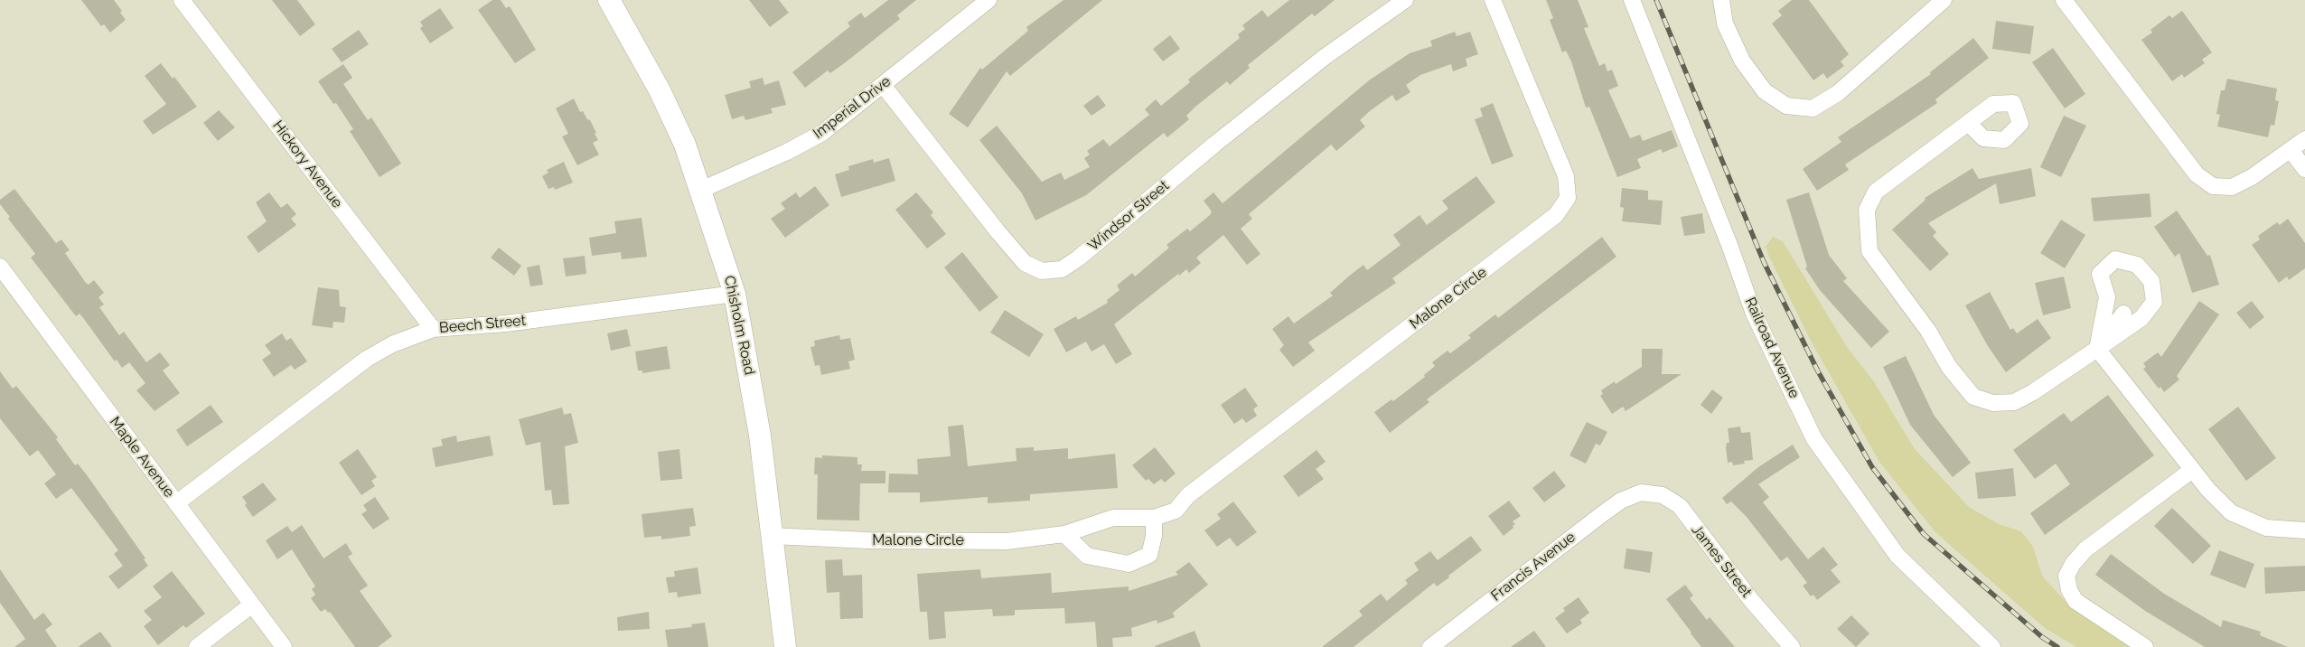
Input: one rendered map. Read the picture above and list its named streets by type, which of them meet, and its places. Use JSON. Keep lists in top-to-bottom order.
{
  "streets": {
    "main road": ["Chisholm Road"],
    "street": [
      "Imperial Drive",
      "Hickory Avenue",
      "Windsor Street",
      "Malone Circle",
      "Beech Street",
      "Railroad Avenue",
      "Maple Avenue",
      "James Street",
      "Francis Avenue"
    ]
  },
  "crossings": [
    ["Imperial Drive", "Windsor Street"],
    ["Imperial Drive", "Chisholm Road"],
    ["Hickory Avenue", "Beech Street"],
    ["Malone Circle", "Chisholm Road"],
    ["Beech Street", "Chisholm Road"],
    ["Beech Street", "Maple Avenue"],
    ["James Street", "Francis Avenue"]
  ]
}
